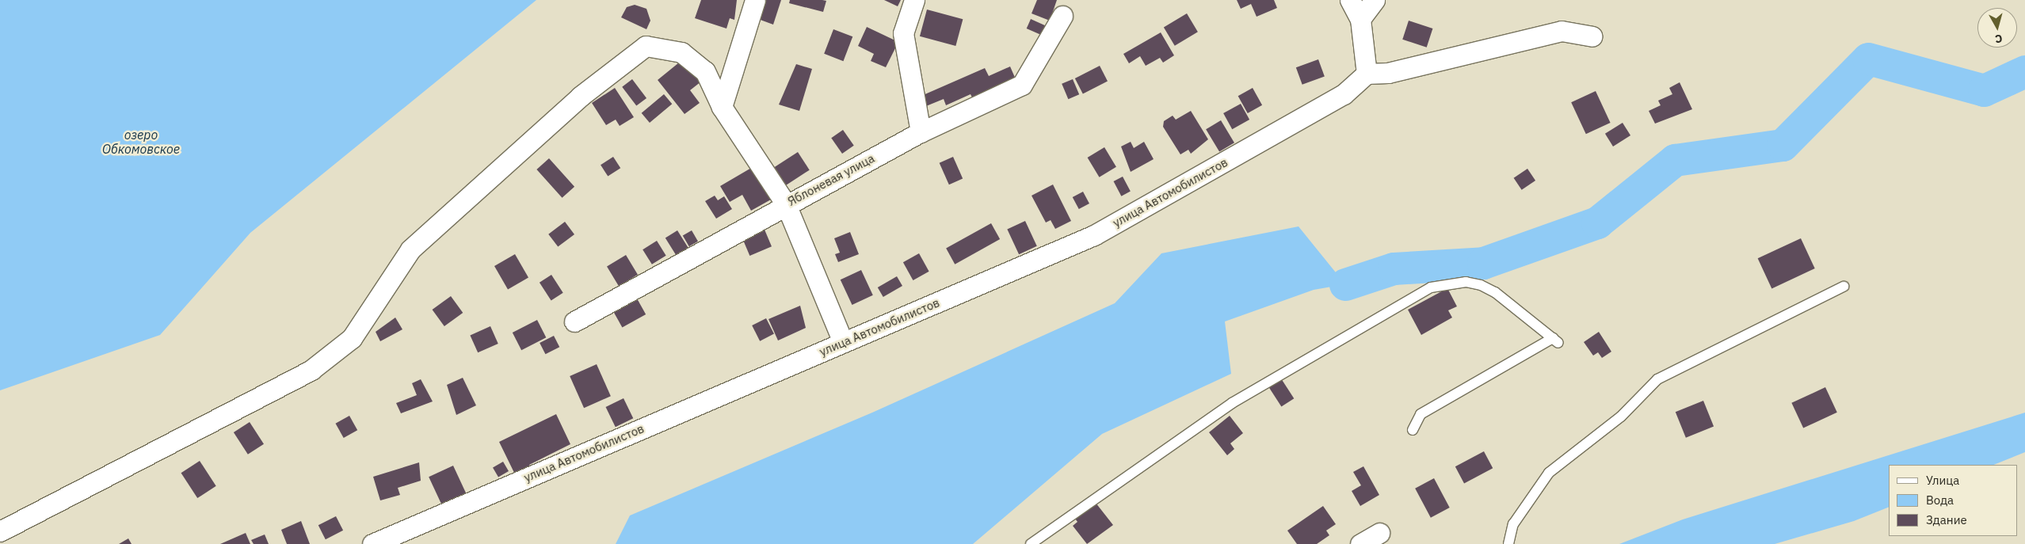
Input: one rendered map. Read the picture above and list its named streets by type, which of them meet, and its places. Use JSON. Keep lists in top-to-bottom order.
{
  "streets": {
    "street": ["Яблоневая улица", "улица Автомобилистов"]
  },
  "water": ["озеро Обкомовское"],
  "legend": ["Улица", "Вода", "Здание"],
  "north": "bottom"
}
